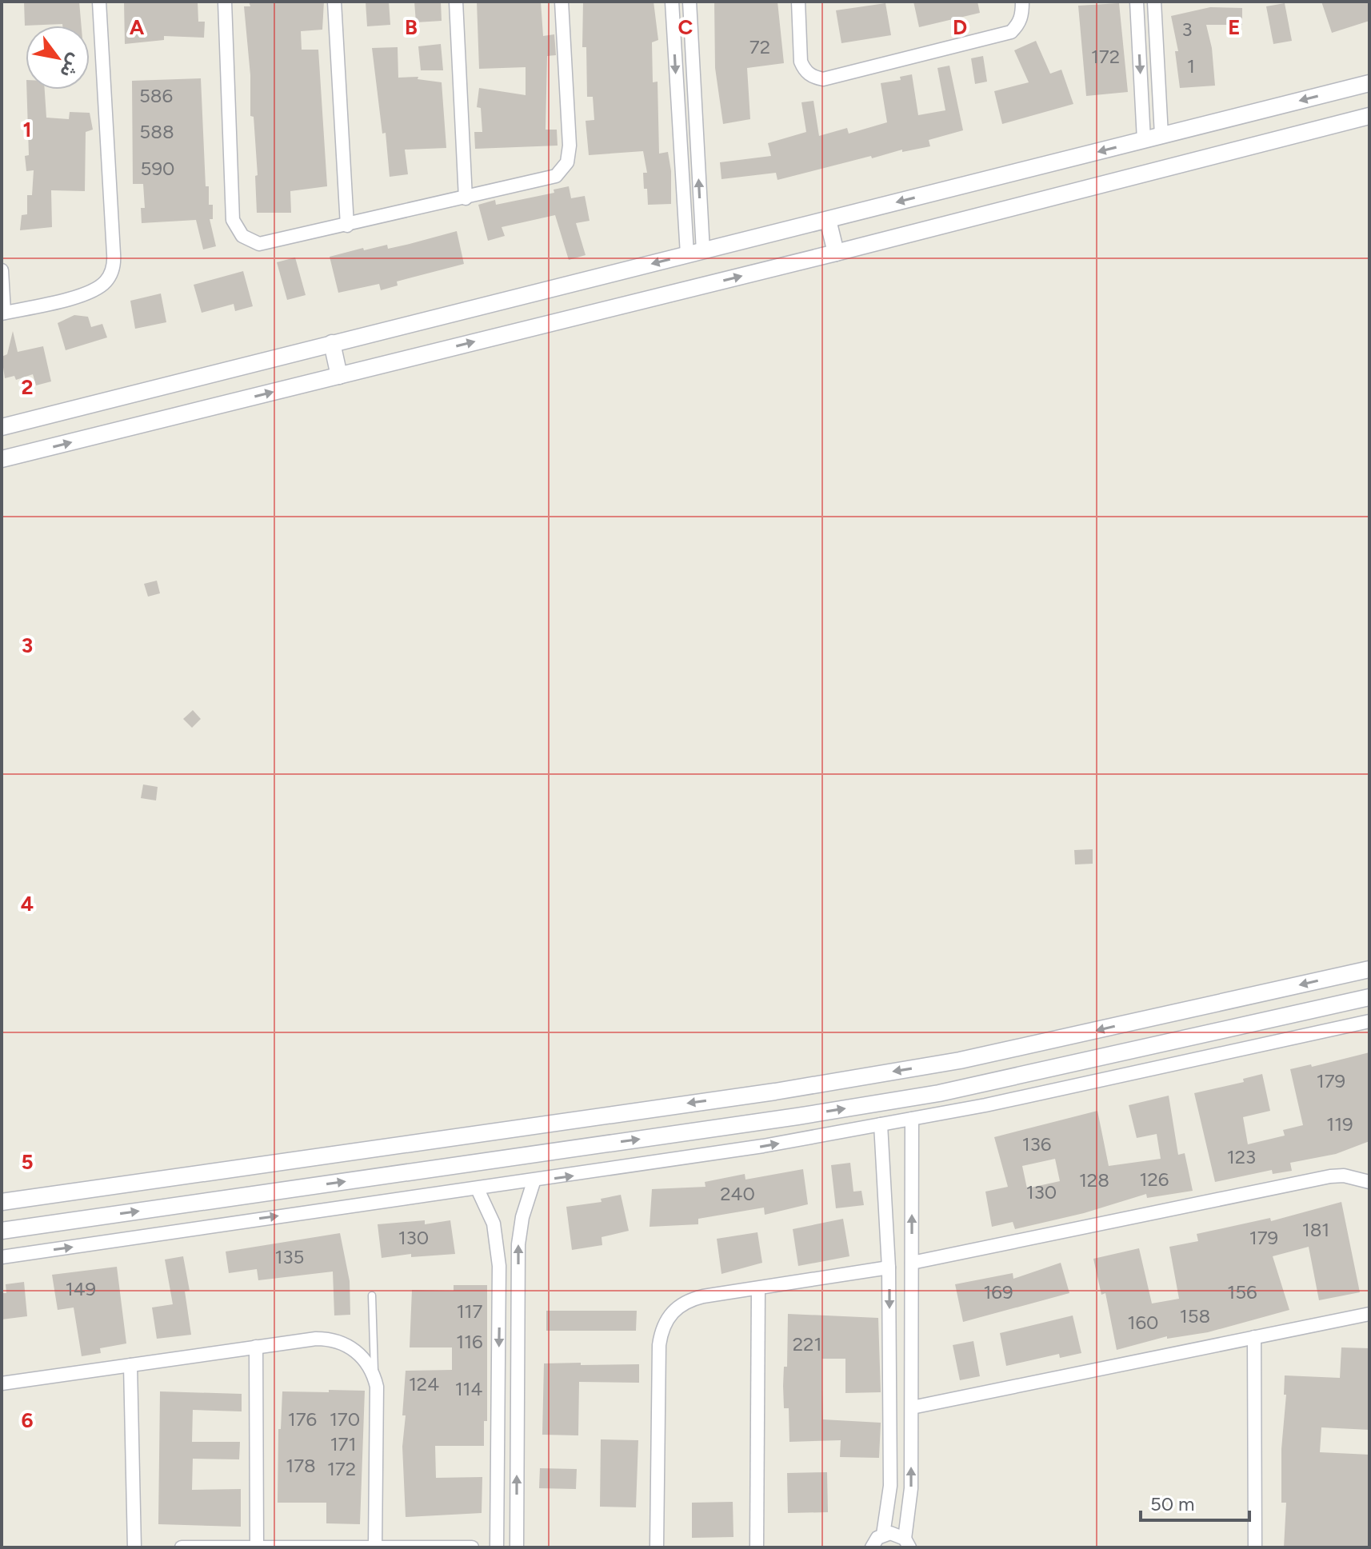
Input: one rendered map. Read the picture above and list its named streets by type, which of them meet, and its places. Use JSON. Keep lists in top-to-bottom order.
{
  "house_numbers": [
    "3",
    "72",
    "172",
    "1",
    "586",
    "588",
    "590",
    "179",
    "119",
    "136",
    "123",
    "126",
    "128",
    "130",
    "240",
    "181",
    "130",
    "179",
    "135",
    "149",
    "169",
    "156",
    "117",
    "158",
    "160",
    "116",
    "221",
    "124",
    "114",
    "176",
    "170",
    "171",
    "178",
    "172"
  ],
  "scale_bar": "50 m",
  "north": "bottom right",
  "grid": {
    "columns": [
      "A",
      "B",
      "C",
      "D",
      "E"
    ],
    "rows": [
      "1",
      "2",
      "3",
      "4",
      "5",
      "6"
    ]
  }
}
